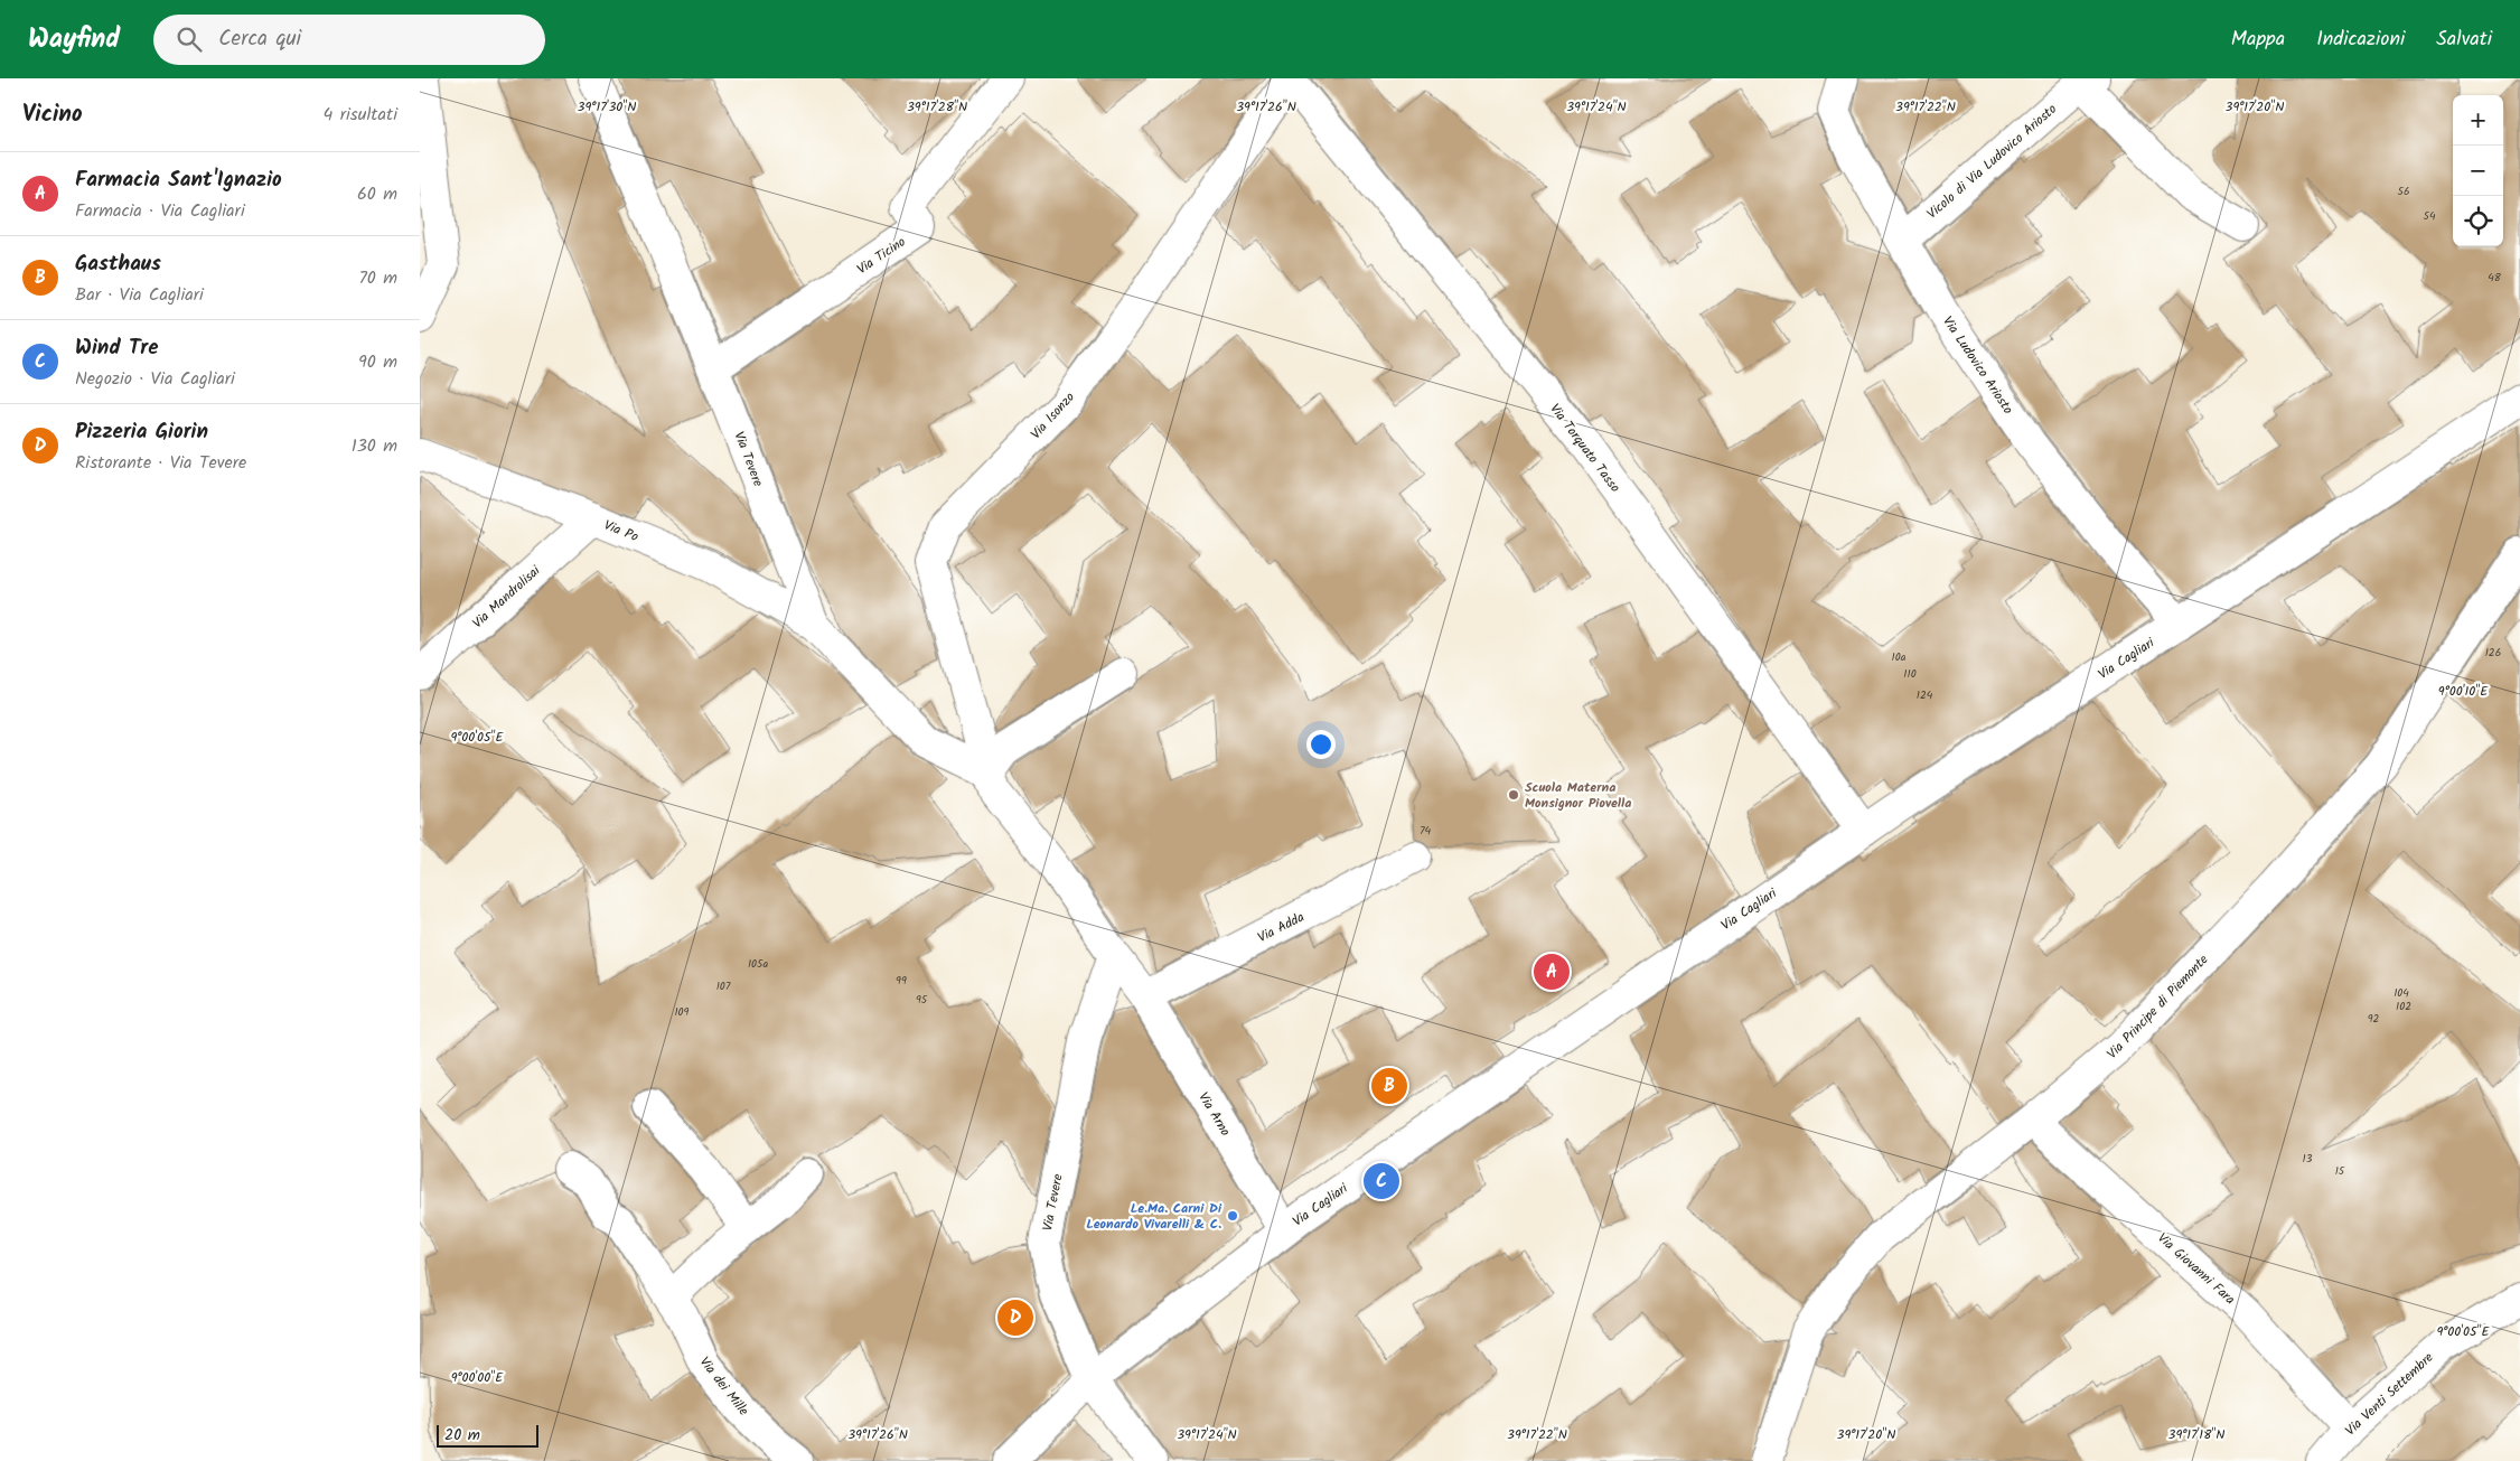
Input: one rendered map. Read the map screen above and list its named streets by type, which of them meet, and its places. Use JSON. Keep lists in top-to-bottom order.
{
  "streets": {
    "street": [
      "Vicolo di Via Ludovico Ariosto",
      "Via Ticino",
      "Via Ludovico Ariosto",
      "Via Isonzo",
      "Via Torquato Tasso",
      "Via Tevere",
      "Via Po",
      "Via Mandrolisai",
      "Via Cagliari",
      "Via Adda",
      "Via Principe di Piemonte",
      "Via Arno",
      "Via Giovanni Fara",
      "Via dei Mille",
      "Via Venti Settembre"
    ]
  },
  "crossings": [
    ["Vicolo di Via Ludovico Ariosto", "Via Ludovico Ariosto"],
    ["Via Ticino", "Via Tevere"],
    ["Via Ludovico Ariosto", "Via Cagliari"],
    ["Via Isonzo", "Via Torquato Tasso"],
    ["Via Isonzo", "Via Tevere"],
    ["Via Torquato Tasso", "Via Cagliari"],
    ["Via Tevere", "Via Po"],
    ["Via Tevere", "Via Cagliari"],
    ["Via Po", "Via Mandrolisai"],
    ["Via Cagliari", "Via Arno"],
    ["Via Adda", "Via Arno"],
    ["Via Principe di Piemonte", "Via Giovanni Fara"],
    ["Via Giovanni Fara", "Via Venti Settembre"]
  ],
  "places": ["Scuola Materna Monsignor Piovella", "Le.Ma. Carni Di Leonardo Vivarelli & C."],
  "house_numbers": [
    "56",
    "54",
    "48",
    "126",
    "10a",
    "110",
    "124",
    "74",
    "105a",
    "99",
    "107",
    "104",
    "95",
    "102",
    "109",
    "92",
    "13",
    "15"
  ],
  "scale_bar": "20 m",
  "page": {
    "header": "Wayfind",
    "search": "Cerca qui",
    "nav": ["Mappa", "Indicazioni", "Salvati"],
    "heading": ["Vicino", "4 risultati"],
    "map_buttons": ["+", "−"],
    "list": [
      {
        "mark": "A",
        "name": "Farmacia Sant'Ignazio",
        "note": "Farmacia · Via Cagliari",
        "value": "60 m"
      },
      {
        "mark": "B",
        "name": "Gasthaus",
        "note": "Bar · Via Cagliari",
        "value": "70 m"
      },
      {
        "mark": "C",
        "name": "Wind Tre",
        "note": "Negozio · Via Cagliari",
        "value": "90 m"
      },
      {
        "mark": "D",
        "name": "Pizzeria Giorin",
        "note": "Ristorante · Via Tevere",
        "value": "130 m"
      }
    ],
    "pins": [
      "A",
      "B",
      "C",
      "D"
    ],
    "scale": "20 m"
  },
  "coordinates": [
    "39°17'30\"N",
    "39°17'28\"N",
    "39°17'26\"N",
    "39°17'24\"N",
    "39°17'22\"N",
    "39°17'20\"N",
    "9°00'10\"E",
    "9°00'05\"E",
    "9°00'00\"E",
    "39°17'18\"N"
  ]
}
